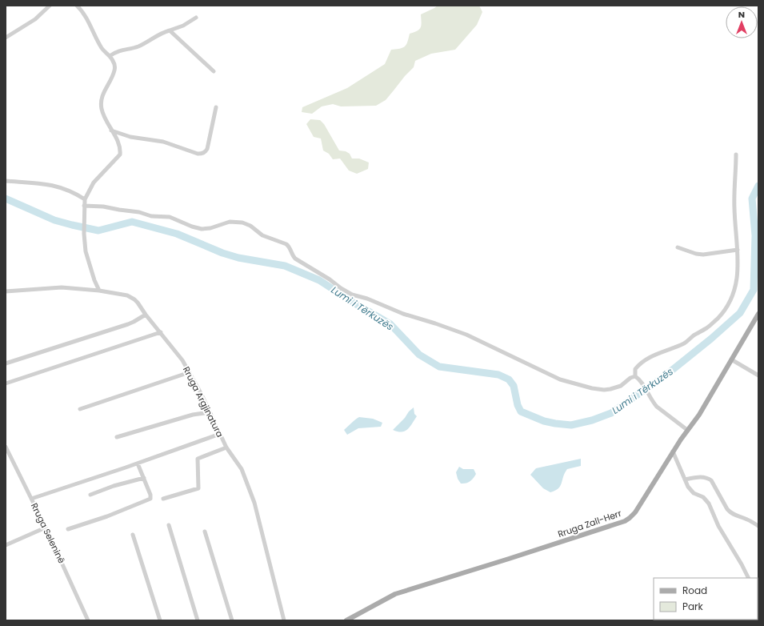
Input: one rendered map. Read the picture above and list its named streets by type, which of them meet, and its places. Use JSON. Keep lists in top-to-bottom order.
{
  "streets": {
    "main road": ["Rruga Zall-Herr"],
    "street": ["Rruga Argjinatura", "Rruga Seleninë"]
  },
  "water": ["Lumi i Tërkuzës"],
  "legend": ["Road", "Park"],
  "north": "top"
}
